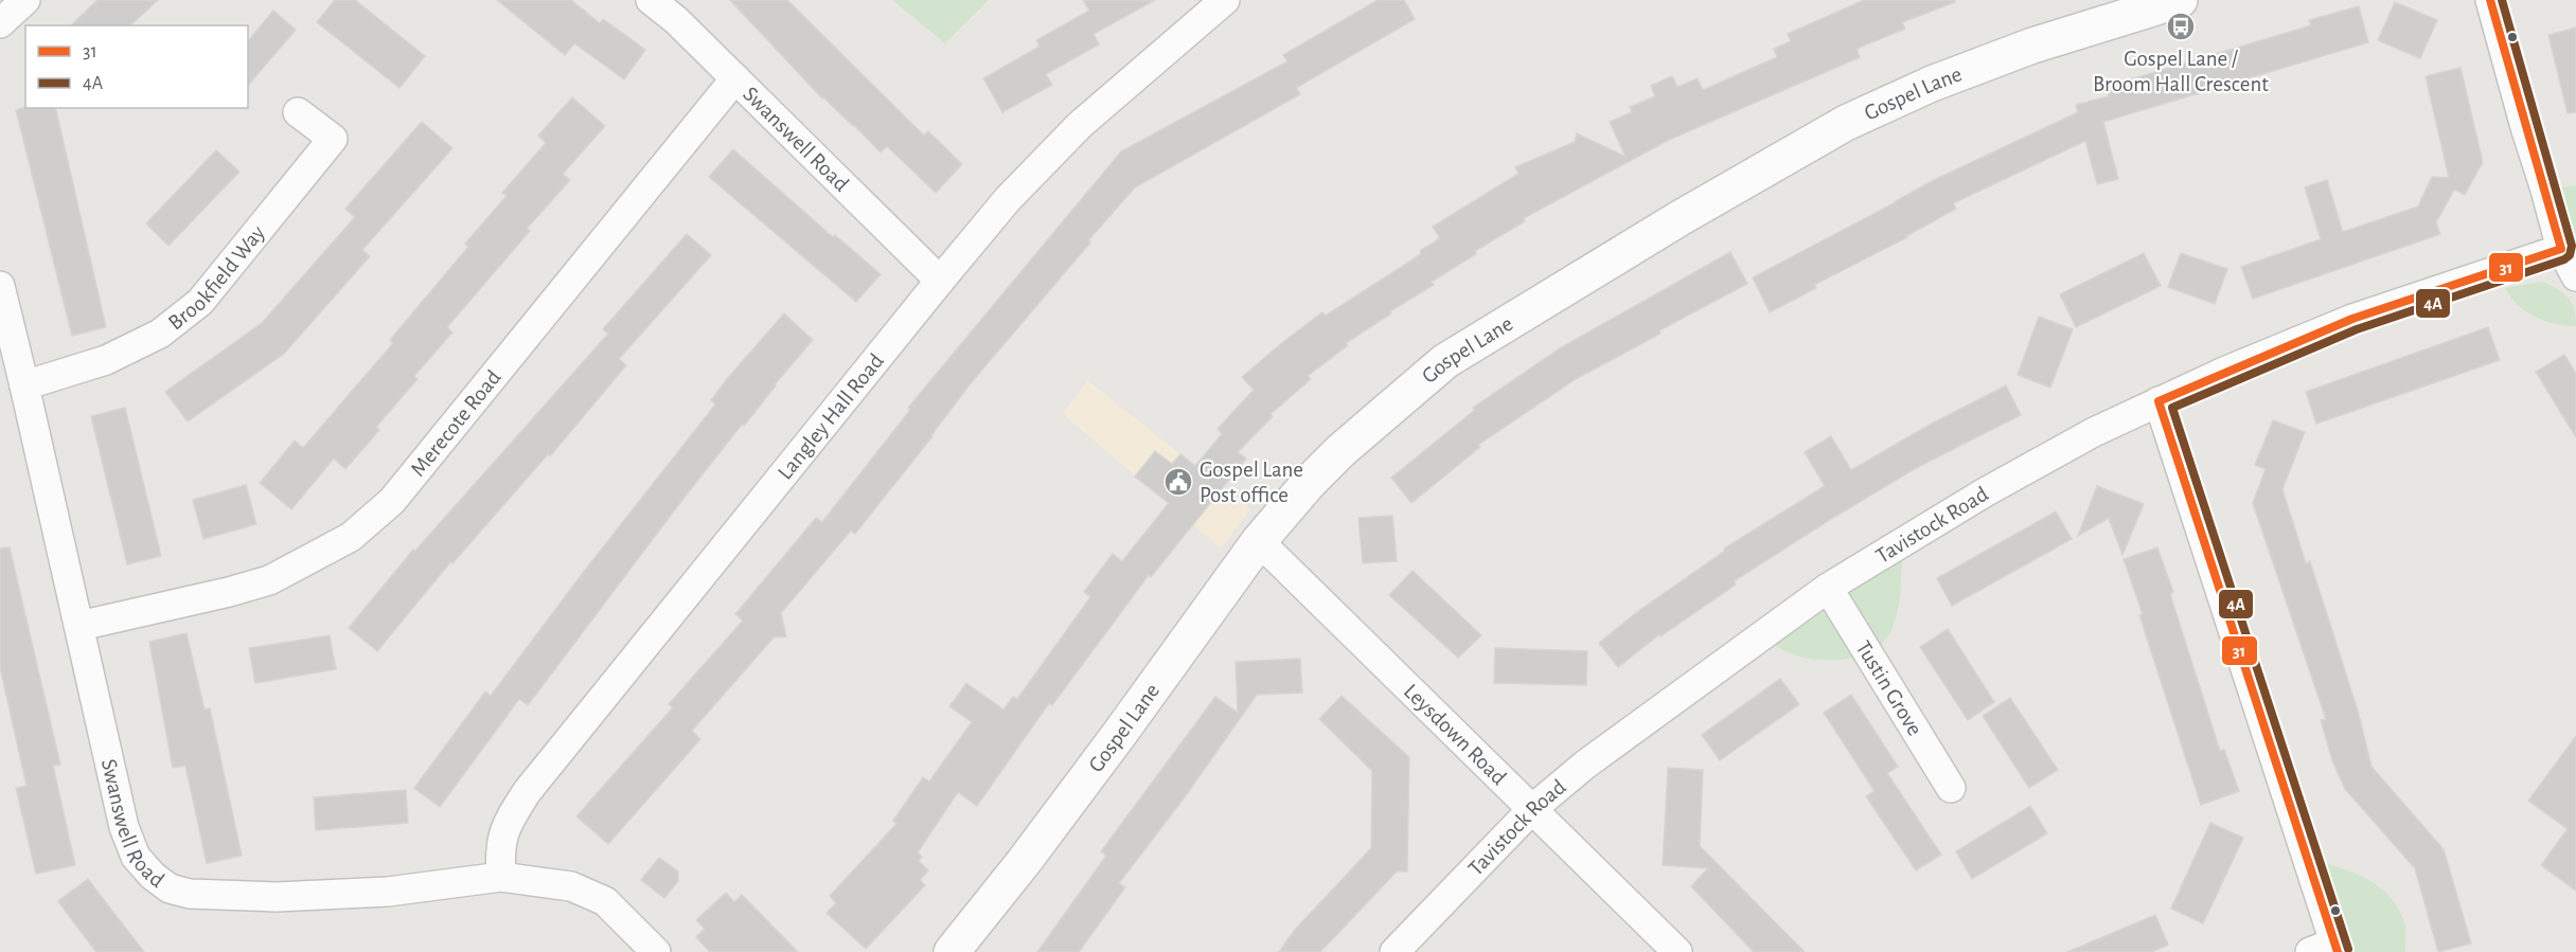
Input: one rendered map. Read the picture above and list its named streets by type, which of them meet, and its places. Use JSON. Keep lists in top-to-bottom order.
{
  "streets": {
    "street": [
      "Gospel Lane",
      "Swanswell Road",
      "Brookfield Way",
      "Langley Hall Road",
      "Merecote Road",
      "Tavistock Road",
      "Tustin Grove",
      "Leysdown Road"
    ]
  },
  "crossings": [
    ["Gospel Lane", "Leysdown Road"],
    ["Swanswell Road", "Brookfield Way"],
    ["Swanswell Road", "Langley Hall Road"],
    ["Swanswell Road", "Merecote Road"],
    ["Tavistock Road", "Tustin Grove"],
    ["Tavistock Road", "Leysdown Road"]
  ],
  "places": {
    "bus stop": ["Gospel Lane / Broom Hall Crescent"],
    "public building": ["Gospel Lane Post office"]
  },
  "lines": ["transit line 31", "transit line 4A"],
  "legend": ["31", "4A"]
}
